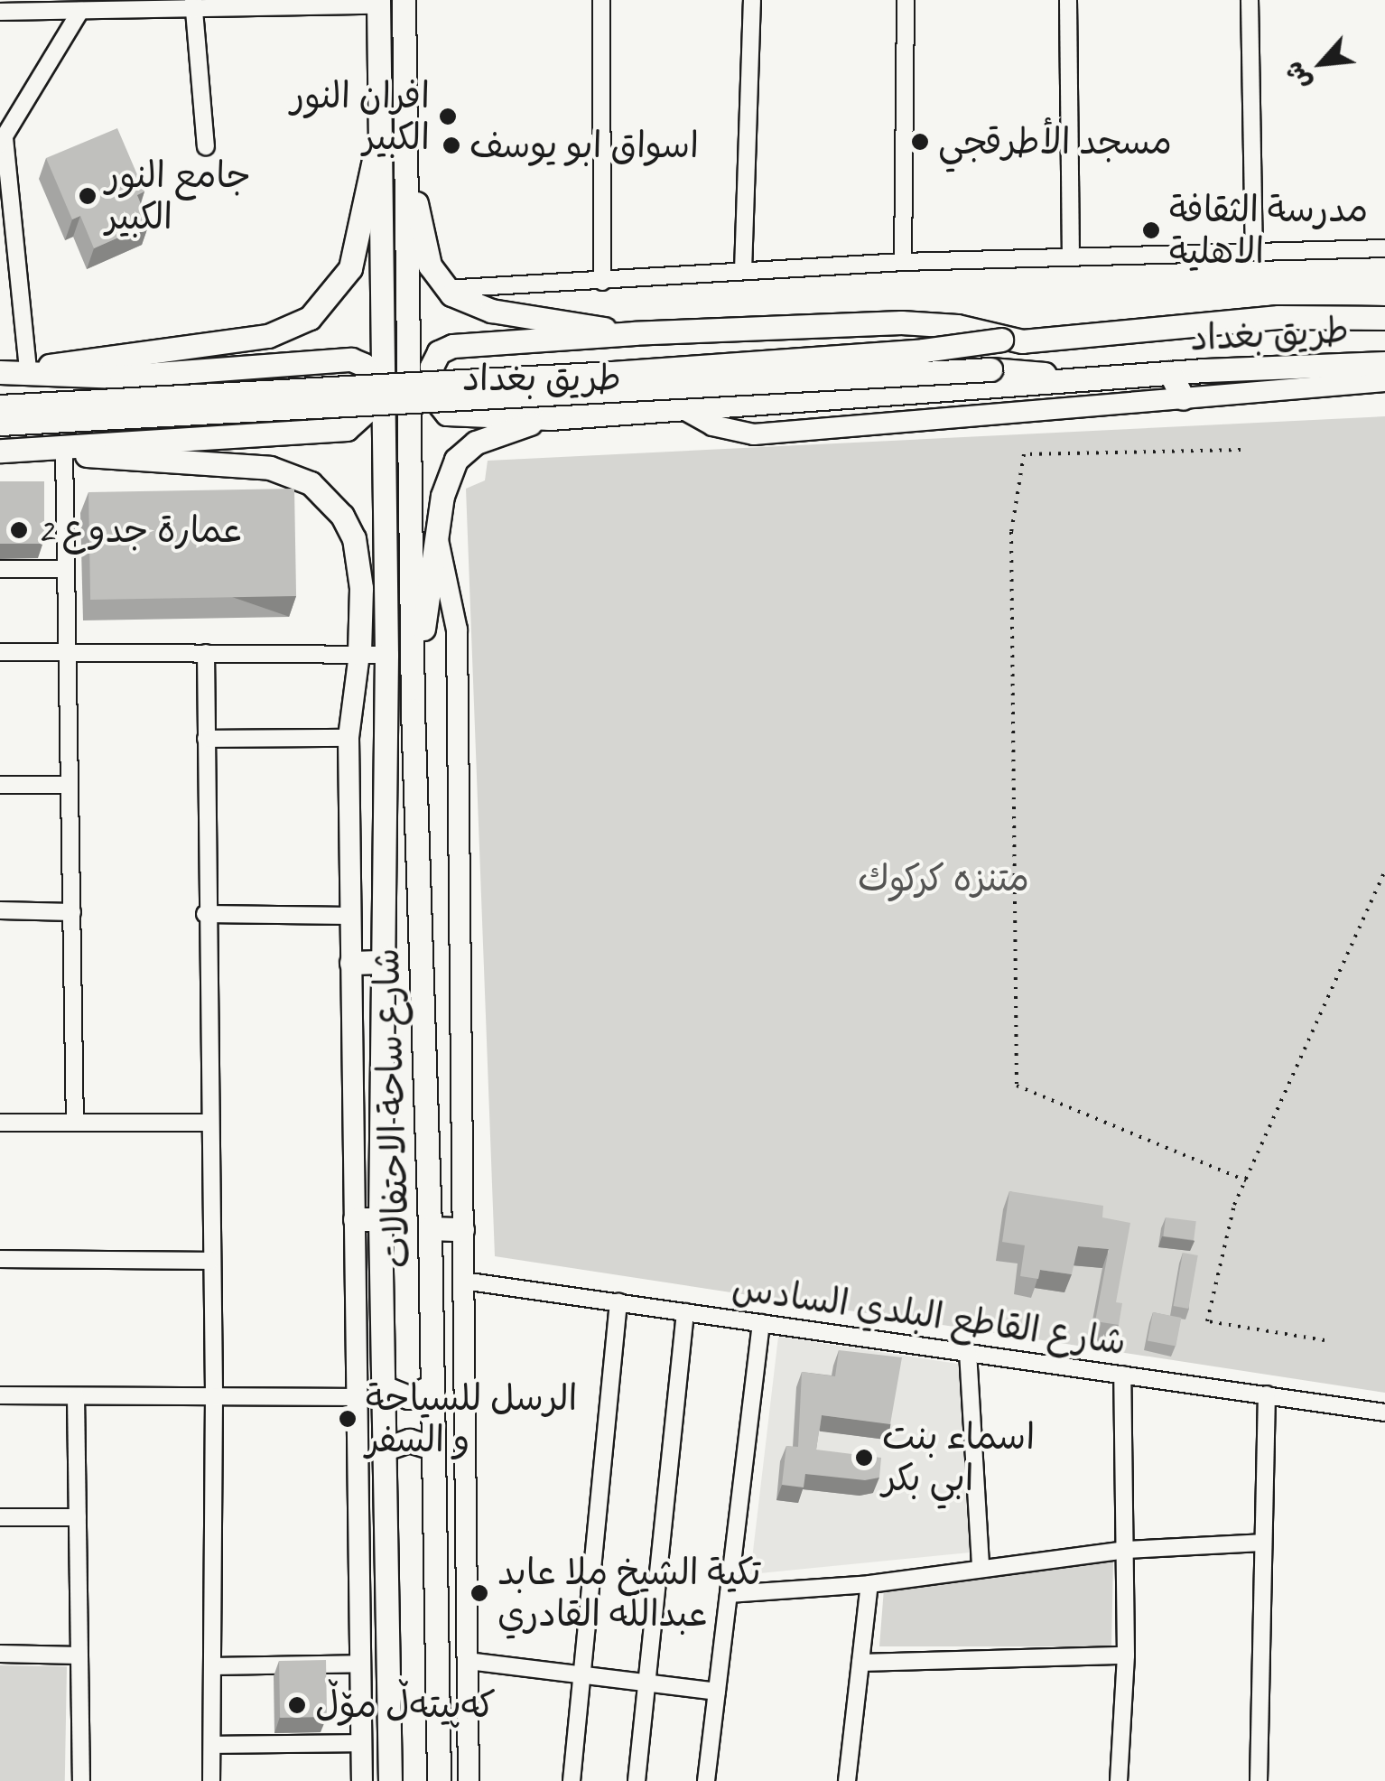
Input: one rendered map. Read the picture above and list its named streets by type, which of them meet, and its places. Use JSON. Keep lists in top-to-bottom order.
{
  "streets": {
    "main road": ["طريق بغداد", "شارع ساحة الاحتفالات"],
    "street": ["شارع القاطع البلدي السادس"]
  },
  "parks": ["متنزه كركوك"],
  "places": [
    "افران النور الكبير",
    "مسجد الأطرقجي",
    "اسواق ابو يوسف",
    "جامع النور الكبير",
    "مدرسة الثقافة الاهلية",
    "عمارة جدوع 2",
    "الرسل للسياحة و السفر",
    "اسماء بنت ابي بكر",
    "تكية الشيخ ملا عابد عبدالله القادري",
    "کەپیتەڵ مۆڵ"
  ],
  "north": "bottom left"
}
